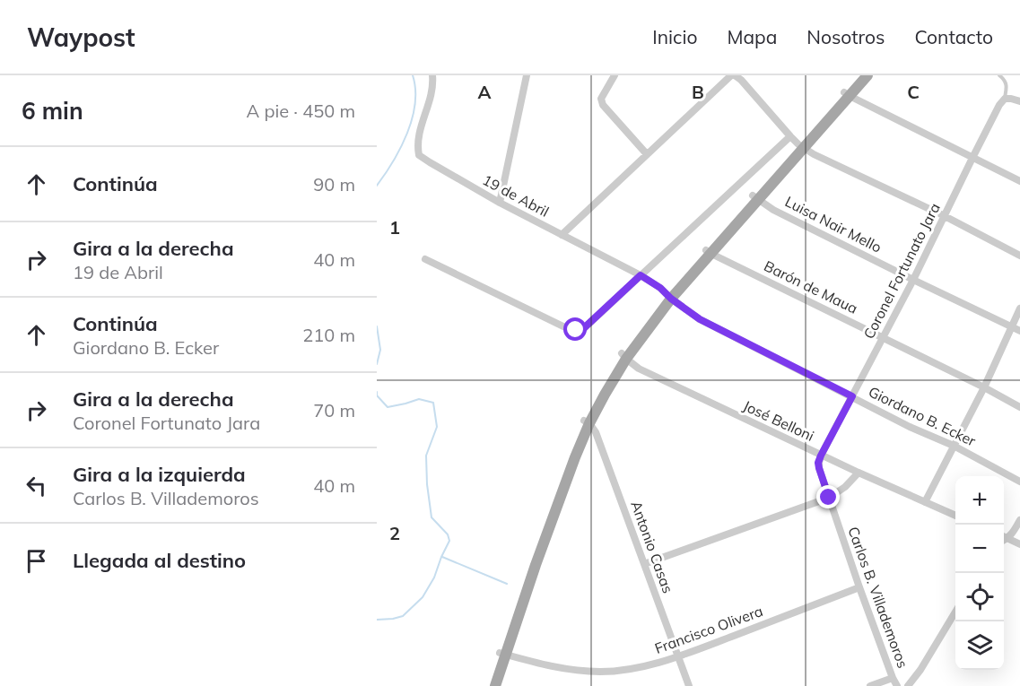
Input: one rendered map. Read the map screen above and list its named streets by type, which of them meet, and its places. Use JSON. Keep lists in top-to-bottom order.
{
  "streets": {
    "street": [
      "19 de Abril",
      "Luisa Nair Mello",
      "Coronel Fortunato Jara",
      "Barón de Maua",
      "Giordano B. Ecker",
      "José Belloni",
      "Antonio Casas",
      "Carlos B. Villademoros",
      "Francisco Olivera"
    ]
  },
  "crossings": [
    ["19 de Abril", "Giordano B. Ecker"],
    ["Luisa Nair Mello", "Coronel Fortunato Jara"],
    ["Coronel Fortunato Jara", "Barón de Maua"],
    ["Coronel Fortunato Jara", "Giordano B. Ecker"],
    ["Coronel Fortunato Jara", "José Belloni"],
    ["Coronel Fortunato Jara", "Carlos B. Villademoros"],
    ["José Belloni", "Carlos B. Villademoros"],
    ["Antonio Casas", "Francisco Olivera"],
    ["Carlos B. Villademoros", "Francisco Olivera"]
  ],
  "page": {
    "header": "Waypost",
    "nav": [
      "Inicio",
      "Mapa",
      "Nosotros",
      "Contacto"
    ],
    "heading": ["6 min", "A pie · 450 m"],
    "list": [
      ["Continúa", "90 m"],
      ["Gira a la derecha", "19 de Abril", "40 m"],
      ["Continúa", "Giordano B. Ecker", "210 m"],
      ["Gira a la derecha", "Coronel Fortunato Jara", "70 m"],
      ["Gira a la izquierda", "Carlos B. Villademoros", "40 m"],
      "Llegada al destino"
    ],
    "map_buttons": ["+", "−"]
  },
  "grid": {
    "columns": ["A", "B", "C"],
    "rows": ["1", "2"]
  }
}
